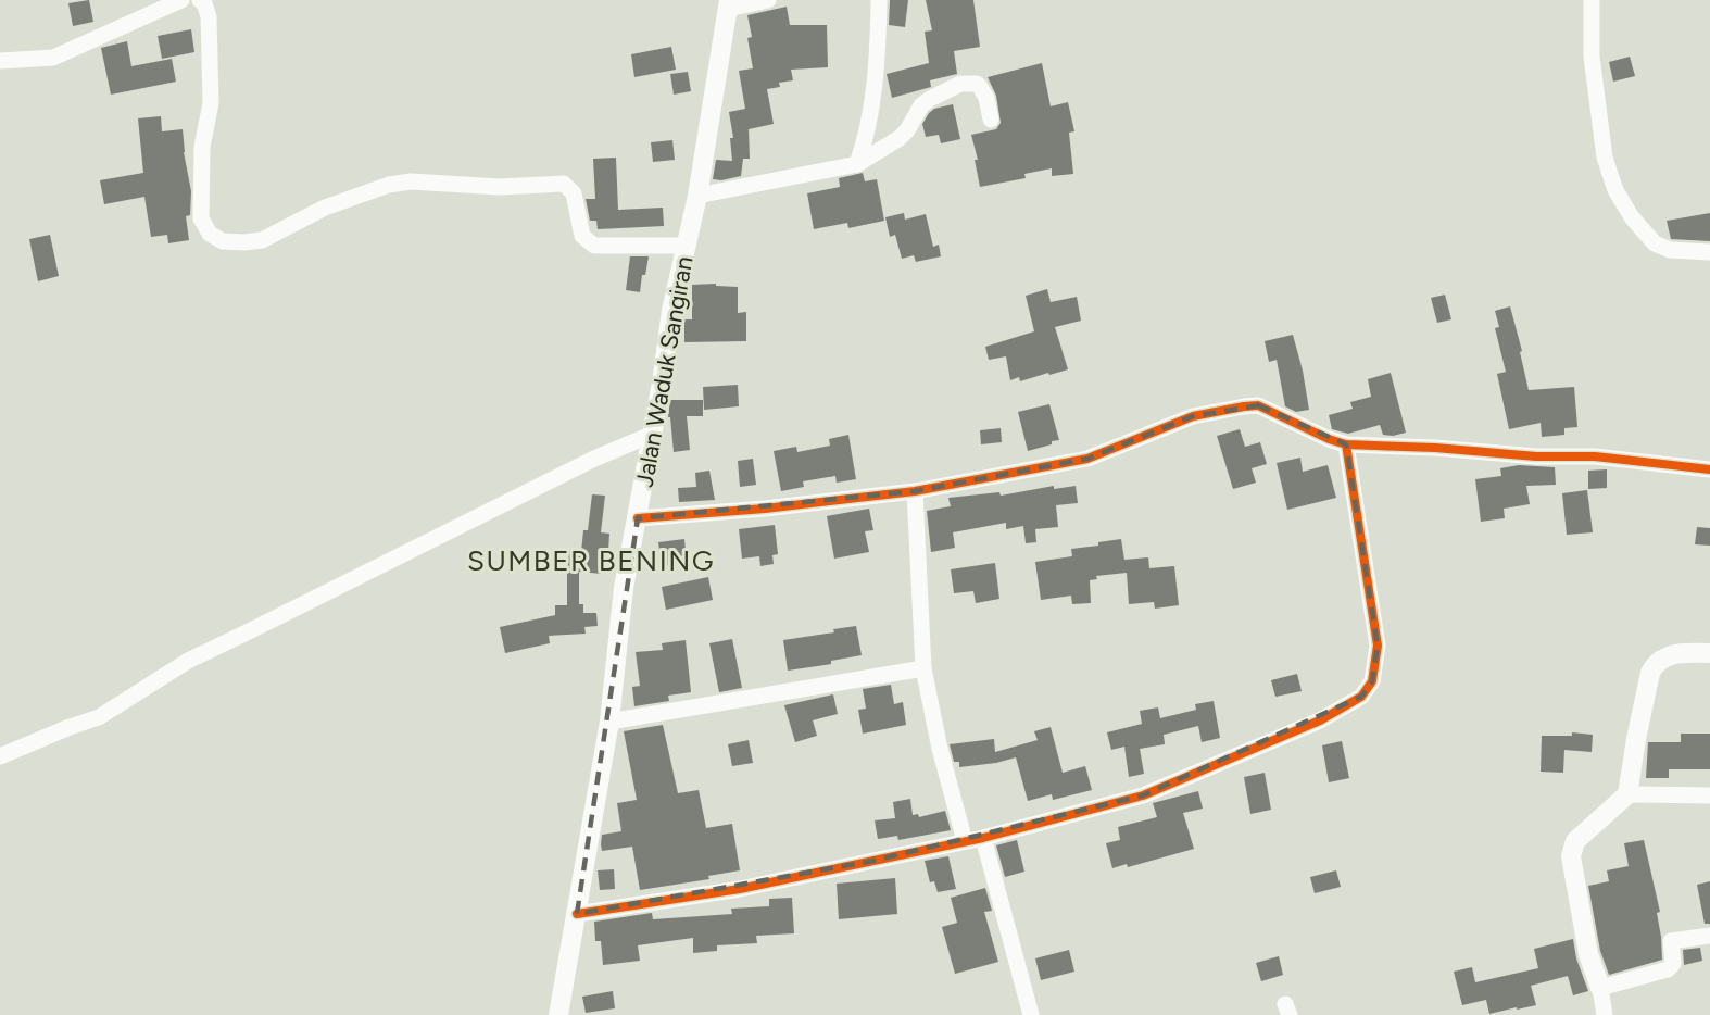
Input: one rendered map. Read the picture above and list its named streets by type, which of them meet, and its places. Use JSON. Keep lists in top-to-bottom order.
{
  "streets": {
    "street": ["Jalan Waduk Sangiran"]
  },
  "districts": ["SUMBER BENING"]
}
